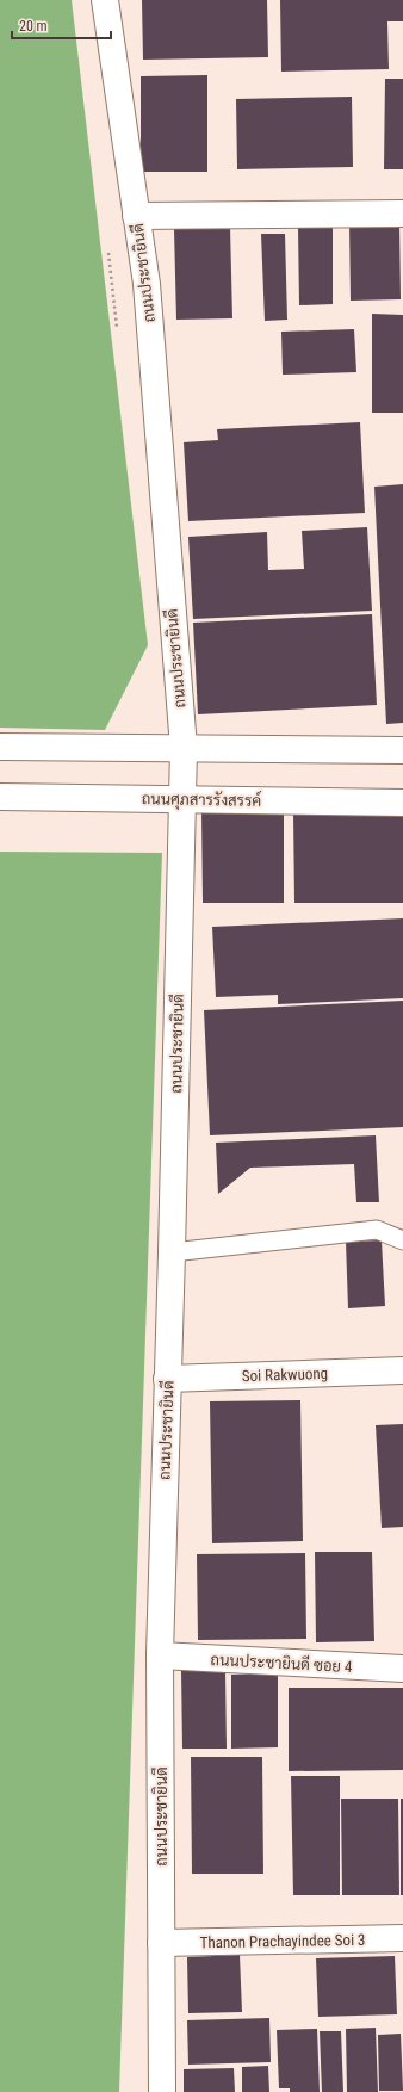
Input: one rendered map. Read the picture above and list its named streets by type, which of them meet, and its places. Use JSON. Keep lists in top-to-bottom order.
{
  "streets": {
    "street": [
      "ถนนประชายินดี",
      "ถนนศุภสารรังสรรค์",
      "Soi Rakwuong",
      "ถนนประชายินดี ซอย 4",
      "Thanon Prachayindee Soi 3"
    ]
  },
  "crossings": [
    ["ถนนประชายินดี", "ถนนศุภสารรังสรรค์"],
    ["ถนนประชายินดี", "Soi Rakwuong"],
    ["ถนนประชายินดี", "ถนนประชายินดี ซอย 4"],
    ["ถนนประชายินดี", "Thanon Prachayindee Soi 3"]
  ],
  "scale_bar": "20 m"
}
